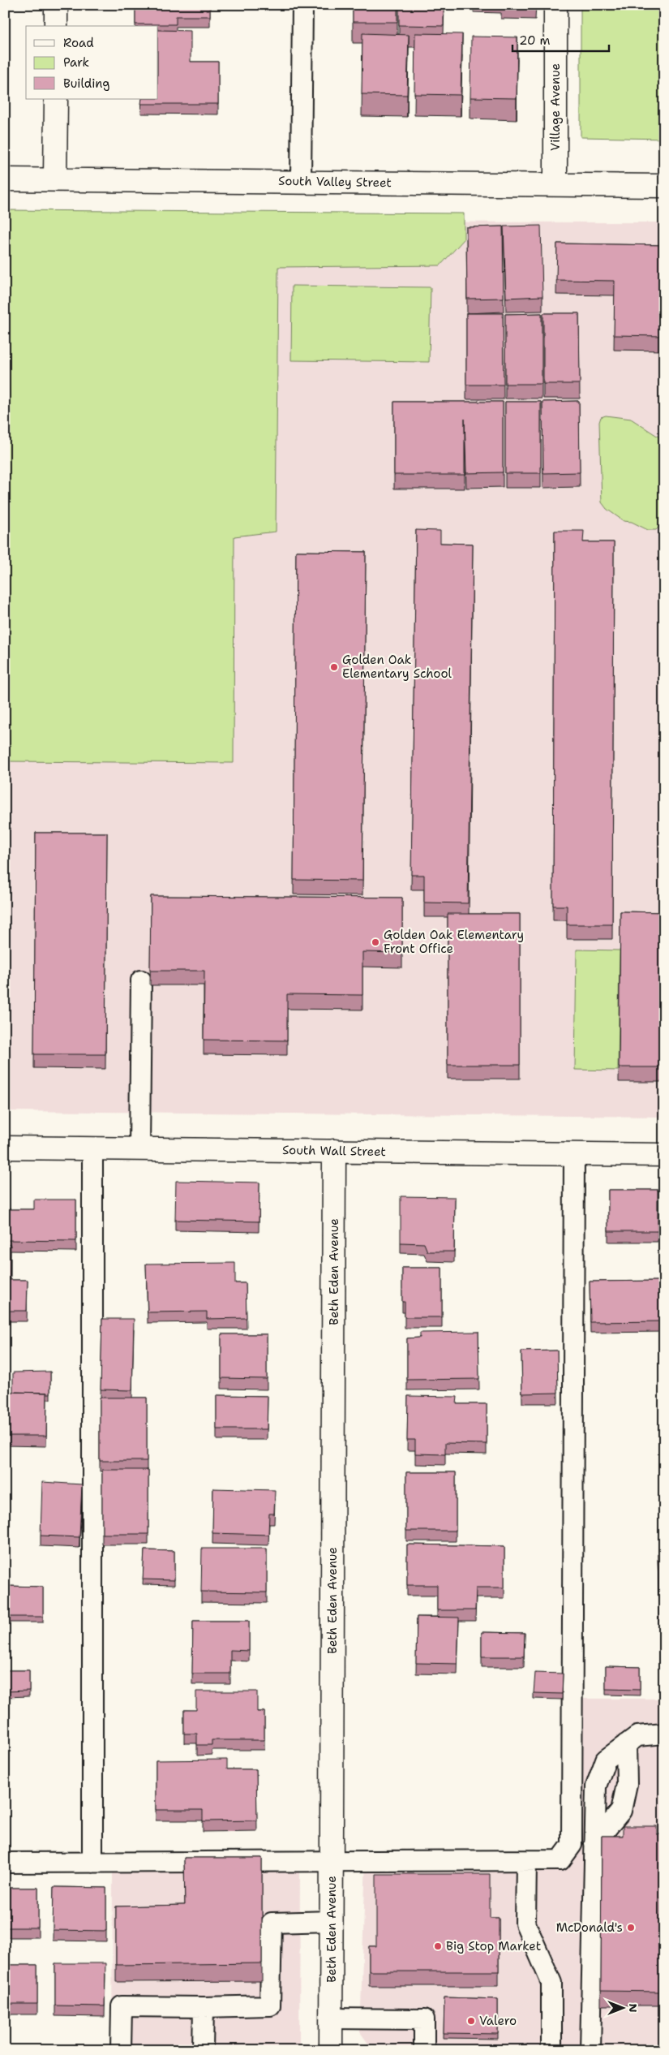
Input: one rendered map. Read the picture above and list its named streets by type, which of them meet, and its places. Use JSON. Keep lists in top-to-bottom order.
{
  "streets": {
    "street": [
      "Village Avenue",
      "South Valley Street",
      "South Wall Street",
      "Beth Eden Avenue"
    ]
  },
  "crossings": [
    ["Village Avenue", "South Valley Street"],
    ["South Wall Street", "Beth Eden Avenue"]
  ],
  "places": [
    "Golden Oak Elementary School",
    "Golden Oak Elementary Front Office",
    "McDonald's",
    "Big Stop Market",
    "Valero"
  ],
  "legend": ["Road", "Park", "Building"],
  "scale_bar": "20 m",
  "north": "right"
}
